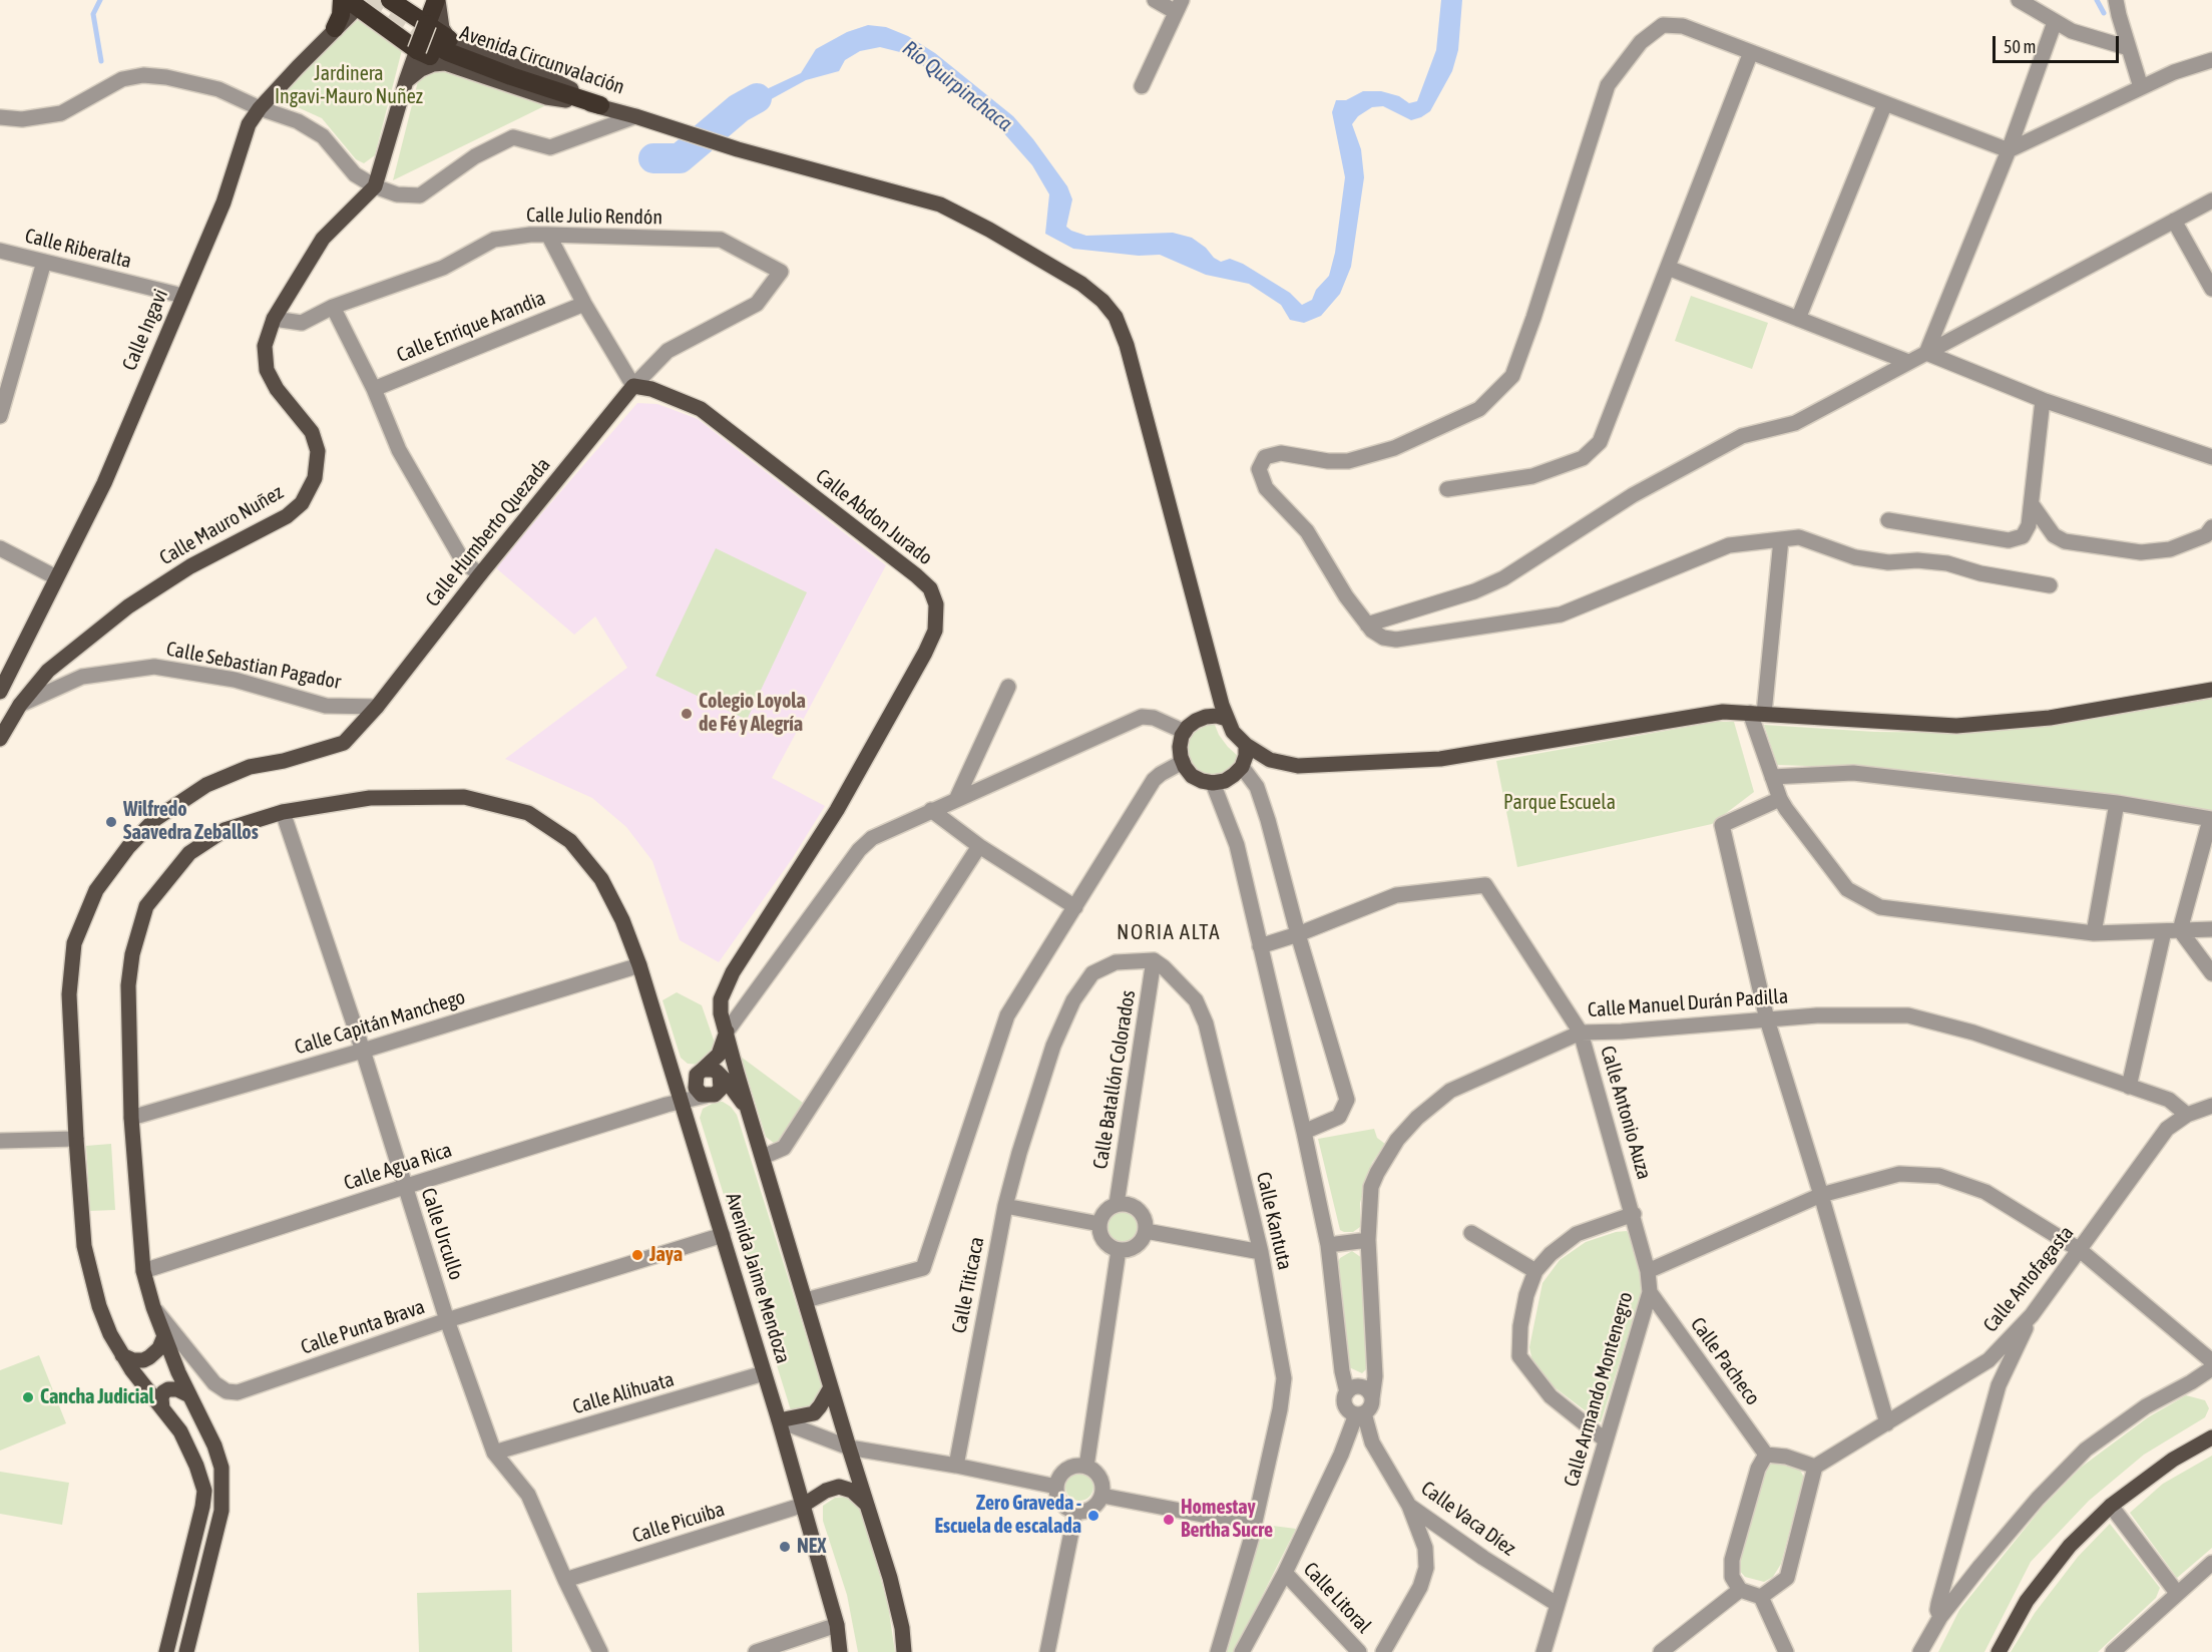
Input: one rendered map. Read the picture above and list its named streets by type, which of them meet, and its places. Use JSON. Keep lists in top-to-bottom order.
{
  "streets": {
    "highway": ["Avenida Circunvalación"],
    "main road": [
      "Calle Ingavi",
      "Calle Abdon Jurado",
      "Calle Mauro Nuñez",
      "Calle Humberto Quezada",
      "Avenida Jaime Mendoza"
    ],
    "street": [
      "Calle Julio Rendón",
      "Calle Riberalta",
      "Calle Enrique Arandia",
      "Calle Sebastian Pagador",
      "Calle Manuel Durán Padilla",
      "Calle Capitán Manchego",
      "Calle Batallón Colorados",
      "Calle Antonio Auza",
      "Calle Agua Rica",
      "Calle Kantuta",
      "Calle Urcullo",
      "Calle Antofagasta",
      "Calle Titicaca",
      "Calle Punta Brava",
      "Calle Pacheco",
      "Calle Armando Montenegro",
      "Calle Alihuata",
      "Calle Vaca Díez",
      "Calle Picuiba",
      "Calle Litoral"
    ]
  },
  "crossings": [
    ["Avenida Circunvalación", "Calle Mauro Nuñez"],
    ["Calle Julio Rendón", "Calle Abdon Jurado"],
    ["Calle Julio Rendón", "Calle Mauro Nuñez"],
    ["Calle Julio Rendón", "Calle Humberto Quezada"],
    ["Calle Riberalta", "Calle Ingavi"],
    ["Calle Abdon Jurado", "Calle Humberto Quezada"],
    ["Calle Abdon Jurado", "Calle Agua Rica"],
    ["Calle Abdon Jurado", "Avenida Jaime Mendoza"],
    ["Calle Mauro Nuñez", "Calle Sebastian Pagador"],
    ["Calle Humberto Quezada", "Calle Sebastian Pagador"],
    ["Calle Manuel Durán Padilla", "Calle Antonio Auza"],
    ["Calle Manuel Durán Padilla", "Calle Antofagasta"],
    ["Calle Manuel Durán Padilla", "Calle Vaca Díez"],
    ["Calle Capitán Manchego", "Calle Urcullo"],
    ["Calle Capitán Manchego", "Avenida Jaime Mendoza"],
    ["Calle Batallón Colorados", "Calle Kantuta"],
    ["Calle Batallón Colorados", "Calle Titicaca"],
    ["Calle Antonio Auza", "Calle Armando Montenegro"],
    ["Calle Agua Rica", "Calle Urcullo"],
    ["Calle Agua Rica", "Avenida Jaime Mendoza"],
    ["Calle Kantuta", "Calle Titicaca"],
    ["Calle Urcullo", "Avenida Jaime Mendoza"],
    ["Calle Urcullo", "Calle Punta Brava"],
    ["Calle Urcullo", "Calle Alihuata"],
    ["Calle Urcullo", "Calle Picuiba"],
    ["Avenida Jaime Mendoza", "Calle Punta Brava"],
    ["Avenida Jaime Mendoza", "Calle Alihuata"],
    ["Avenida Jaime Mendoza", "Calle Picuiba"],
    ["Calle Antofagasta", "Calle Armando Montenegro"],
    ["Calle Pacheco", "Calle Armando Montenegro"],
    ["Calle Armando Montenegro", "Calle Vaca Díez"]
  ],
  "districts": ["NORIA ALTA"],
  "water": ["Río Quirpinchaca"],
  "parks": ["Jardinera Ingavi-Mauro Nuñez", "Parque Escuela"],
  "places": [
    "Colegio Loyola de Fé y Alegría",
    "Wilfredo Saavedra Zeballos",
    "Jaya",
    "Cancha Judicial",
    "Zero Graveda - Escuela de escalada",
    "Homestay Bertha Sucre",
    "NEX"
  ],
  "scale_bar": "50 m"
}
